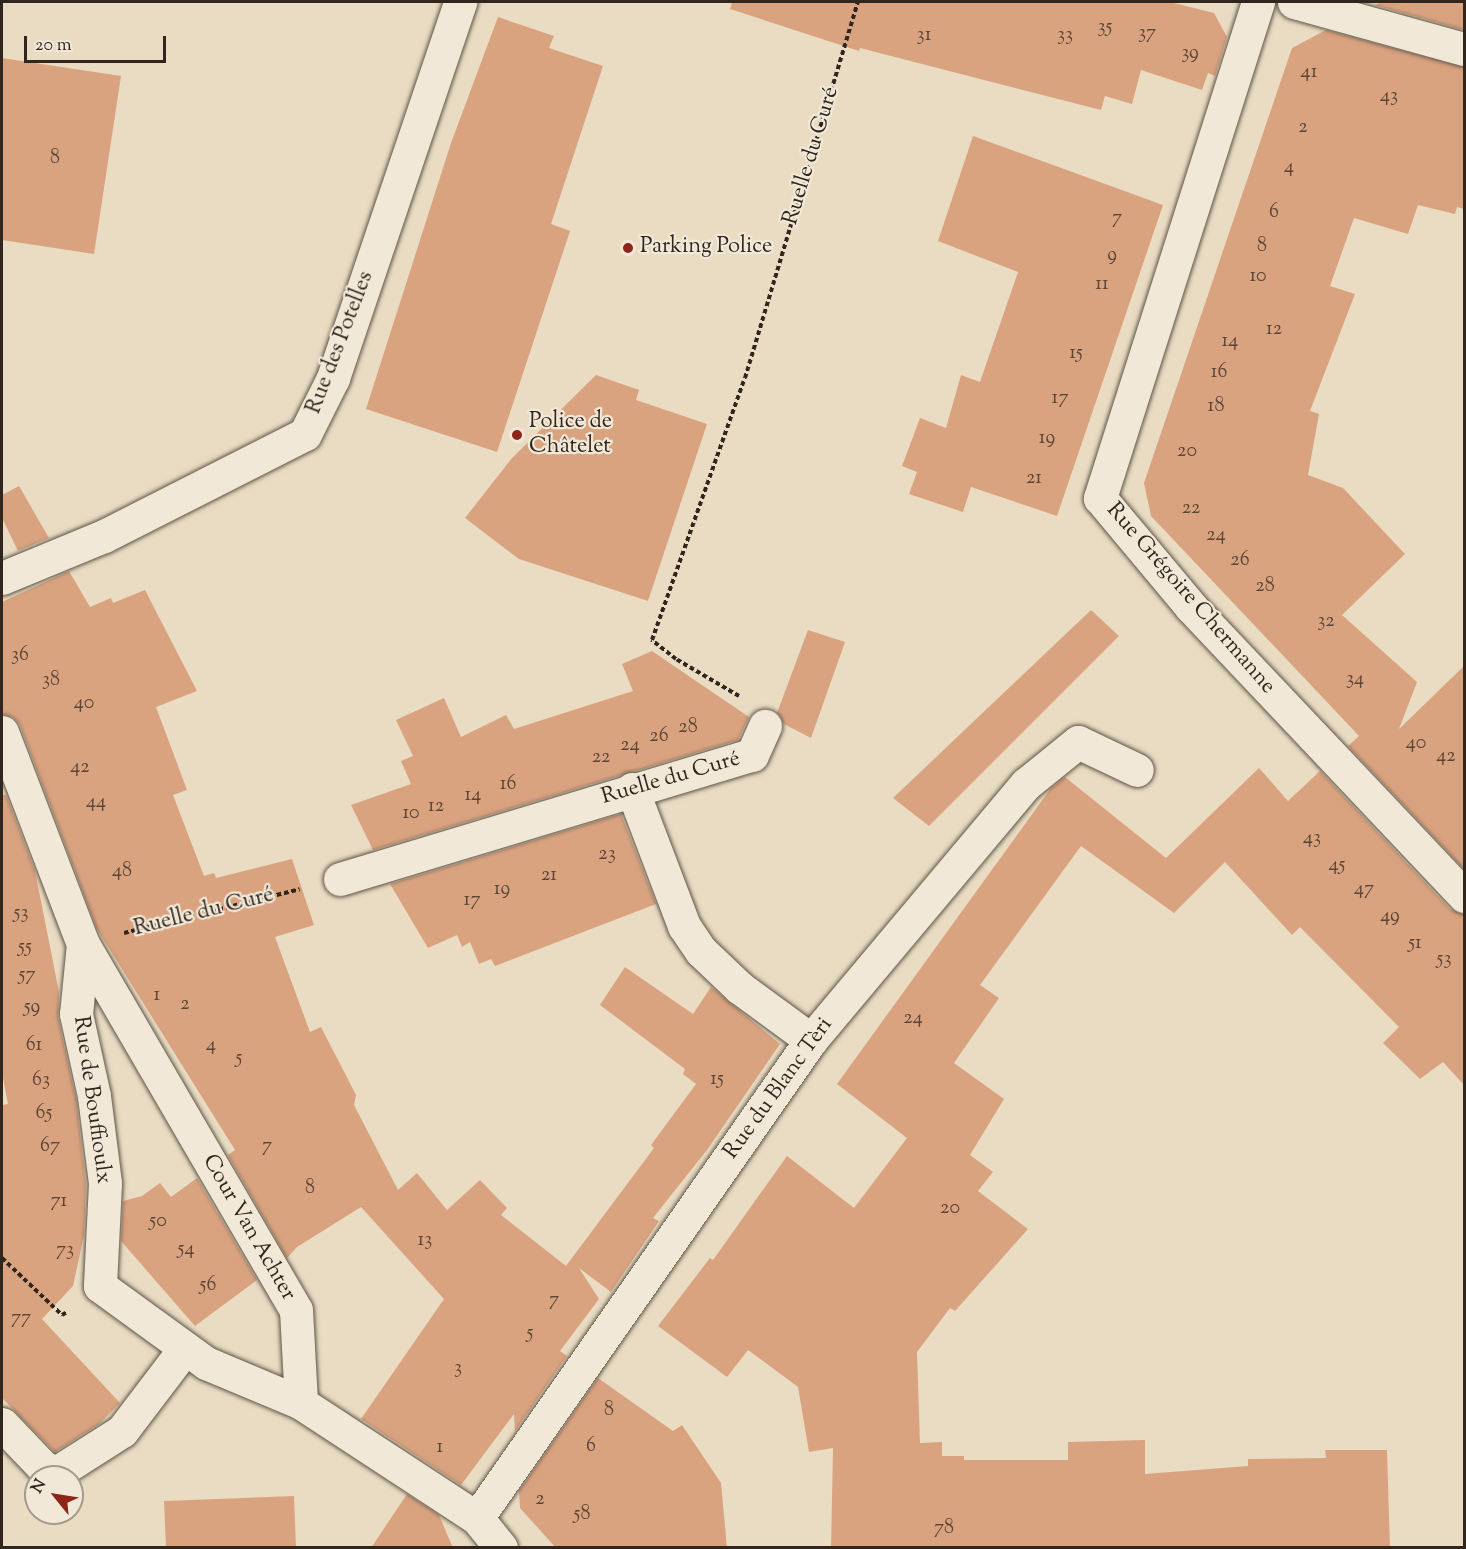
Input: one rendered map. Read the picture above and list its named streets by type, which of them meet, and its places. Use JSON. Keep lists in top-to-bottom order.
{
  "streets": {
    "street": [
      "Ruelle du Curé",
      "Rue des Potelles",
      "Rue Grégoire Chermanne",
      "Rue du Blanc Tèri",
      "Rue de Bouffioulx",
      "Cour Van Achter"
    ]
  },
  "crossings": [
    ["Ruelle du Curé", "Rue de Bouffioulx"],
    ["Ruelle du Curé", "Cour Van Achter"],
    ["Rue de Bouffioulx", "Cour Van Achter"]
  ],
  "places": ["Parking Police", "Police de Châtelet"],
  "house_numbers": [
    "35",
    "37",
    "31",
    "33",
    "39",
    "41",
    "43",
    "2",
    "8",
    "4",
    "6",
    "7",
    "8",
    "9",
    "10",
    "11",
    "12",
    "14",
    "15",
    "16",
    "17",
    "18",
    "19",
    "20",
    "21",
    "22",
    "24",
    "26",
    "28",
    "32",
    "36",
    "34",
    "38",
    "40",
    "28",
    "26",
    "40",
    "24",
    "42",
    "22",
    "42",
    "16",
    "14",
    "44",
    "12",
    "10",
    "43",
    "23",
    "45",
    "48",
    "21",
    "19",
    "47",
    "17",
    "53",
    "49",
    "51",
    "55",
    "53",
    "57",
    "1",
    "2",
    "59",
    "24",
    "61",
    "4",
    "5",
    "15",
    "63",
    "65",
    "67",
    "7",
    "8",
    "71",
    "20",
    "50",
    "13",
    "54",
    "73",
    "56",
    "7",
    "77",
    "5",
    "3",
    "8",
    "6",
    "1",
    "2",
    "58",
    "78"
  ],
  "scale_bar": "20 m",
  "north": "top left"
}
